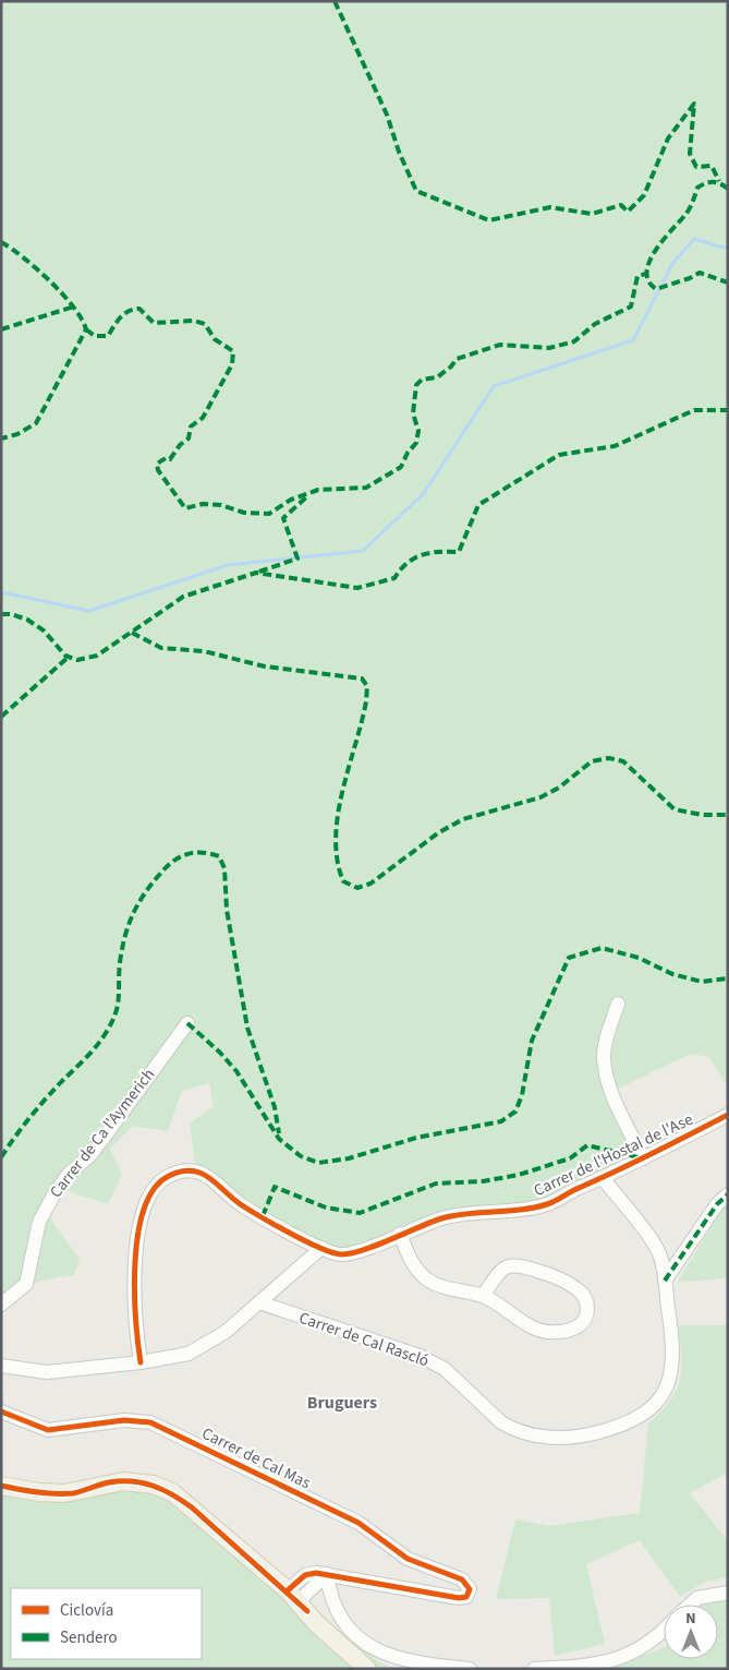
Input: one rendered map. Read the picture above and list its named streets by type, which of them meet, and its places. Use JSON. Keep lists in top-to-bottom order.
{
  "streets": {
    "street": [
      "Carrer de Ca l'Aymerich",
      "Carrer de l'Hostal de l'Ase",
      "Carrer de Cal Rascló",
      "Carrer de Cal Mas"
    ]
  },
  "crossings": [
    ["Carrer de l'Hostal de l'Ase", "Carrer de Cal Rascló"]
  ],
  "districts": ["Bruguers"],
  "legend": ["Ciclovía", "Sendero"],
  "north": "top"
}
